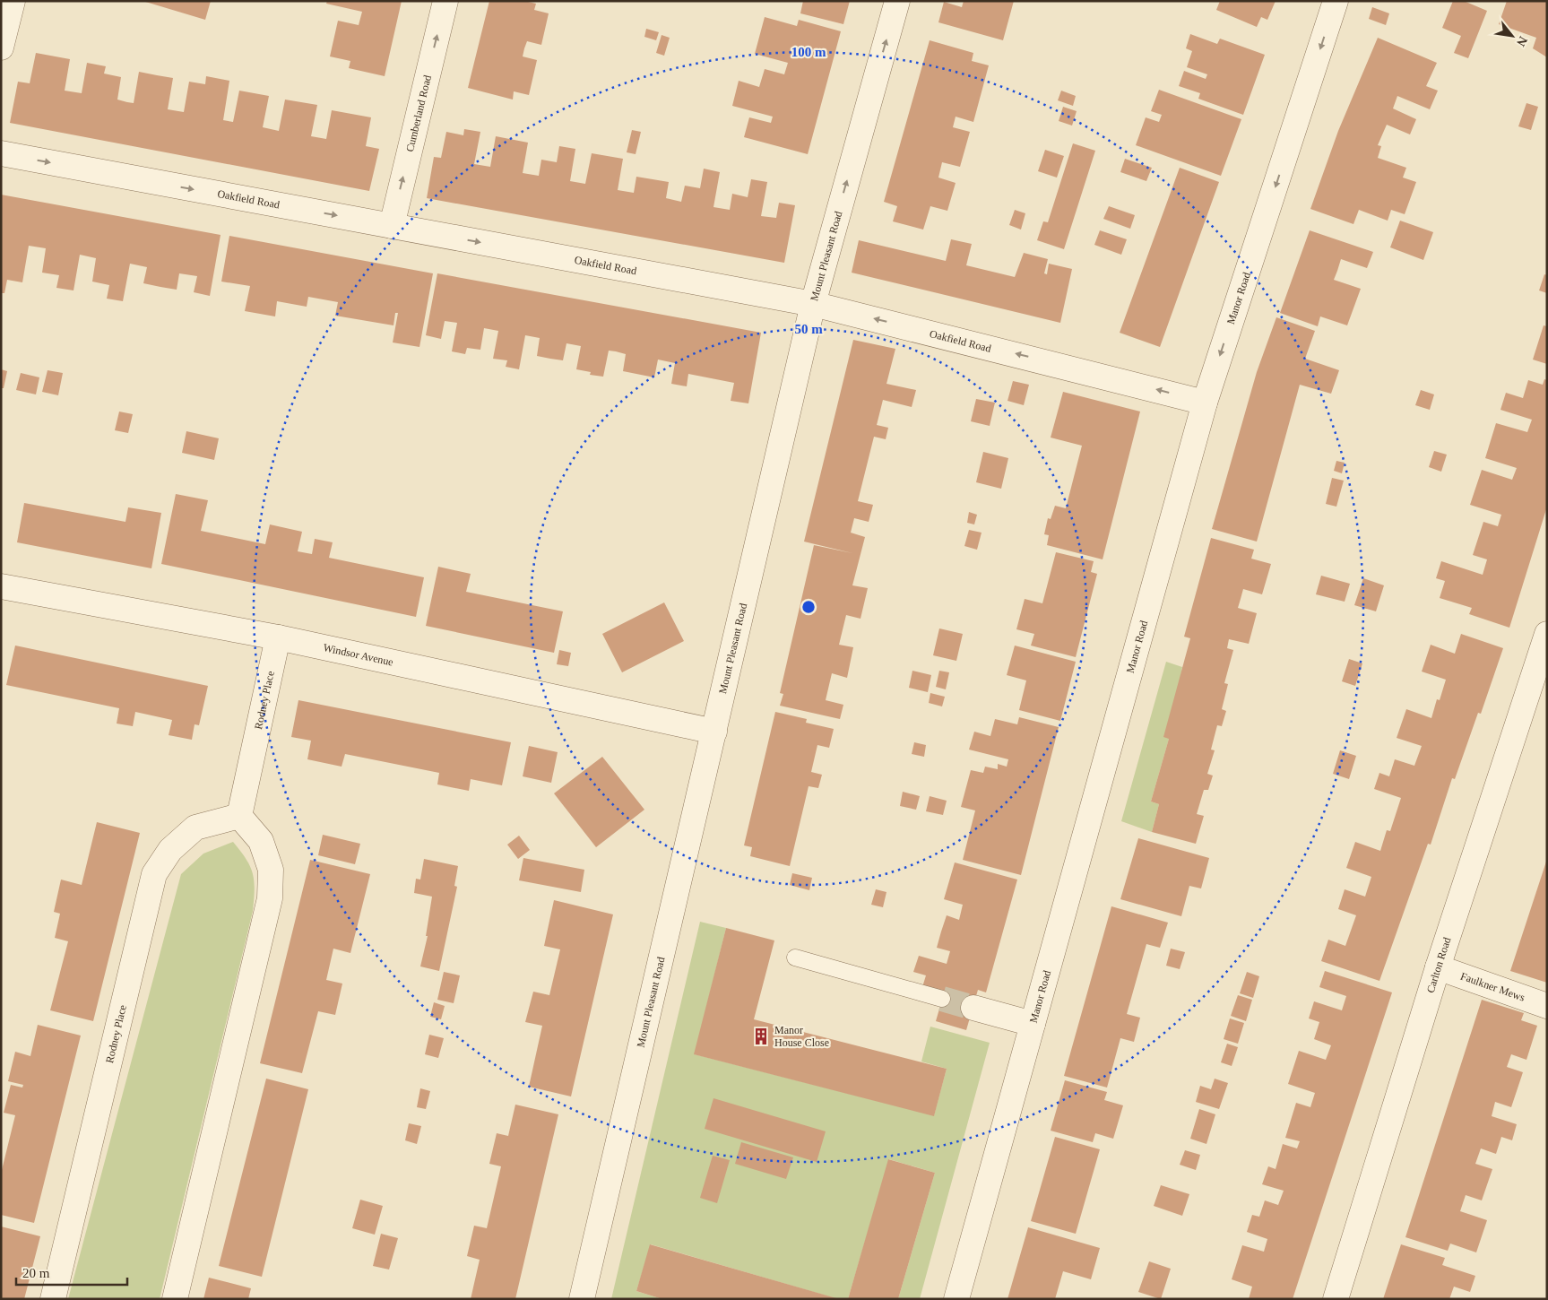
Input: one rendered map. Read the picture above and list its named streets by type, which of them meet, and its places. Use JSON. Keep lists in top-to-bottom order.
{
  "streets": {
    "street": [
      "Cumberland Road",
      "Oakfield Road",
      "Mount Pleasant Road",
      "Manor Road",
      "Windsor Avenue",
      "Rodney Place",
      "Carlton Road",
      "Faulkner Mews"
    ]
  },
  "crossings": [
    ["Cumberland Road", "Oakfield Road"],
    ["Oakfield Road", "Mount Pleasant Road"],
    ["Oakfield Road", "Manor Road"],
    ["Mount Pleasant Road", "Windsor Avenue"],
    ["Windsor Avenue", "Rodney Place"],
    ["Carlton Road", "Faulkner Mews"]
  ],
  "one_way": ["Cumberland Road"],
  "places": {
    "building": ["Manor House Close"]
  },
  "scale_bar": "20 m",
  "north": "bottom right",
  "rings": ["100 m", "50 m"]
}
